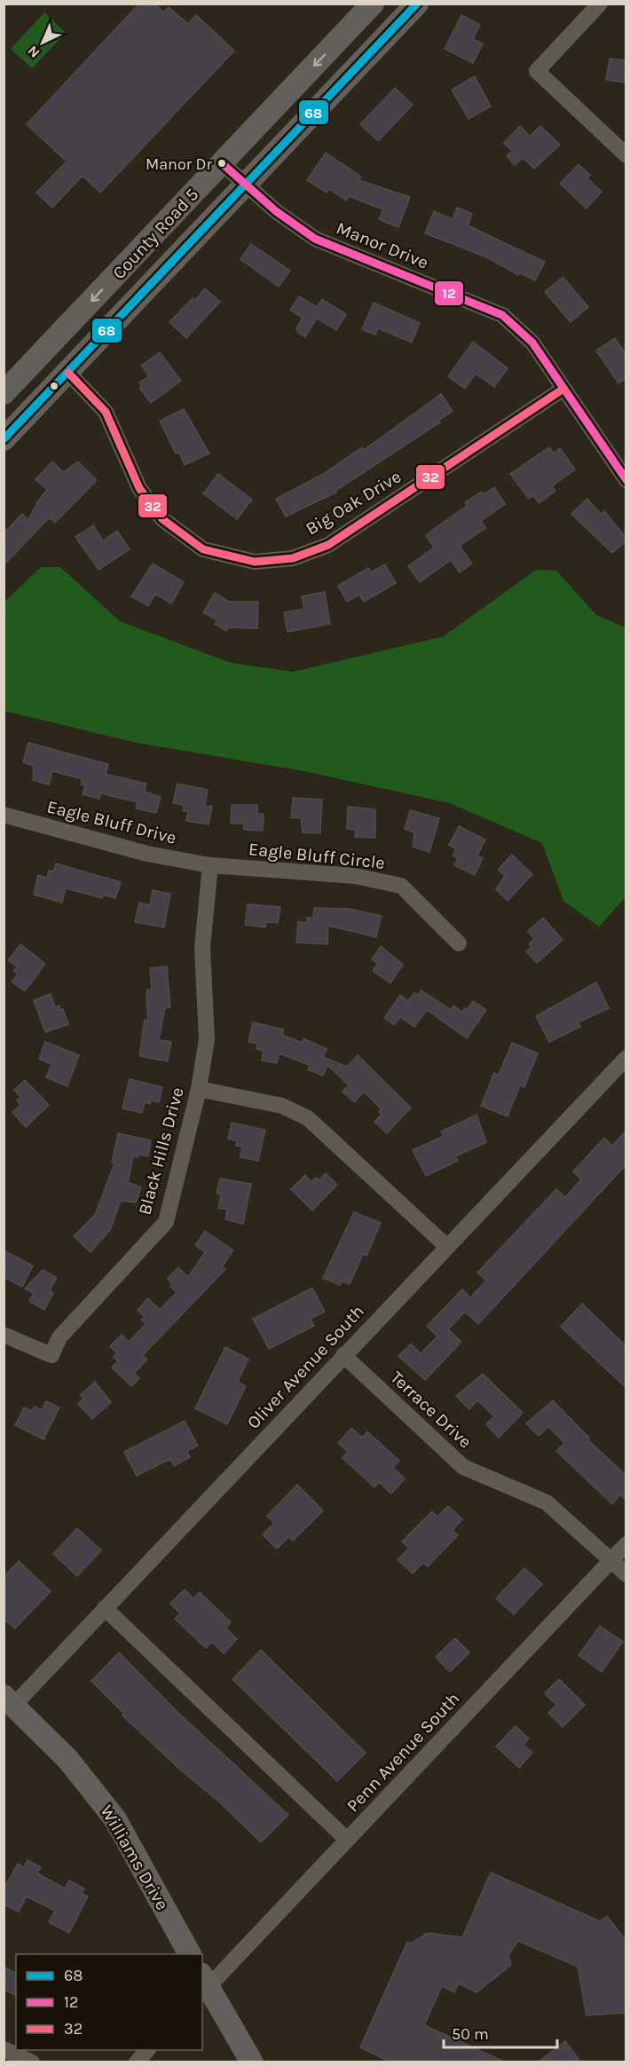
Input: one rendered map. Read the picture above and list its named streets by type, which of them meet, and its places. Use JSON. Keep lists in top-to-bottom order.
{
  "streets": {
    "main road": ["County Road 5", "Williams Drive"],
    "street": [
      "Manor Drive",
      "Big Oak Drive",
      "Eagle Bluff Drive",
      "Eagle Bluff Circle",
      "Black Hills Drive",
      "Oliver Avenue South",
      "Terrace Drive",
      "Penn Avenue South"
    ]
  },
  "crossings": [
    ["County Road 5", "Manor Drive"],
    ["County Road 5", "Big Oak Drive"],
    ["Manor Drive", "Big Oak Drive"],
    ["Eagle Bluff Drive", "Eagle Bluff Circle"],
    ["Eagle Bluff Drive", "Black Hills Drive"],
    ["Eagle Bluff Circle", "Black Hills Drive"],
    ["Oliver Avenue South", "Terrace Drive"],
    ["Oliver Avenue South", "Williams Drive"],
    ["Terrace Drive", "Penn Avenue South"]
  ],
  "places": ["Manor Dr"],
  "lines": ["transit line 68", "transit line 12", "transit line 32"],
  "legend": ["68", "12", "32"],
  "scale_bar": "50 m",
  "north": "bottom left"
}
